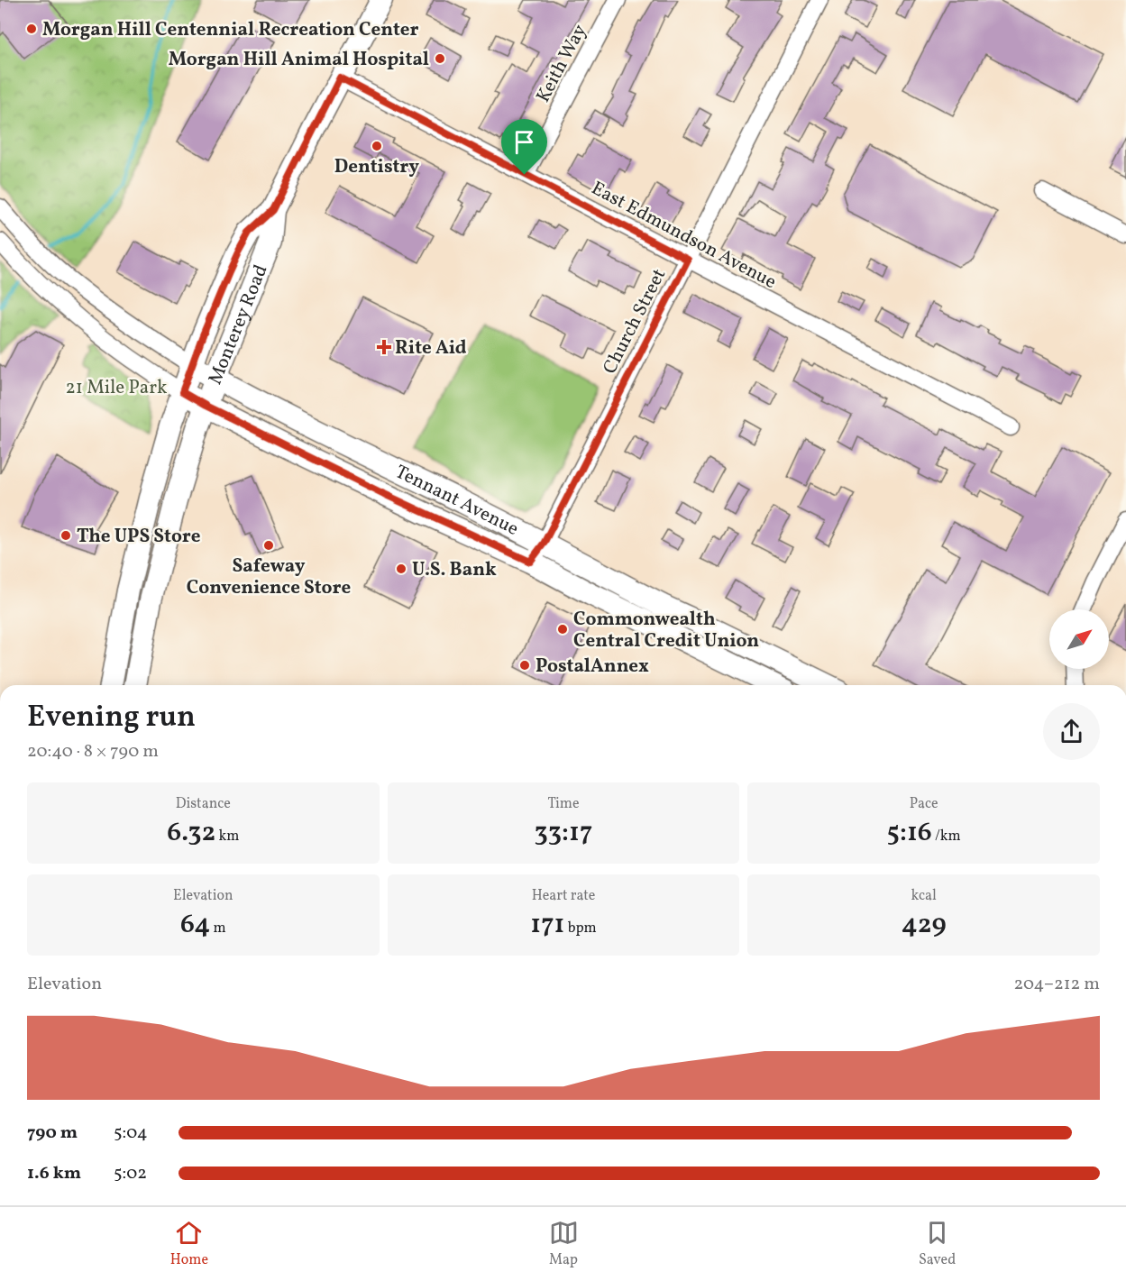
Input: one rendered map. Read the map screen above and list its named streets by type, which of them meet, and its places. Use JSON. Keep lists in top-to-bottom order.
{
  "streets": {
    "main road": ["Monterey Road", "Tennant Avenue"],
    "street": ["Keith Way", "East Edmundson Avenue", "Church Street"]
  },
  "crossings": [
    ["Keith Way", "East Edmundson Avenue"],
    ["East Edmundson Avenue", "Church Street"],
    ["East Edmundson Avenue", "Monterey Road"],
    ["Church Street", "Tennant Avenue"],
    ["Monterey Road", "Tennant Avenue"]
  ],
  "parks": ["21 Mile Park"],
  "places": {
    "other": [
      "Morgan Hill Centennial Recreation Center",
      "Morgan Hill Animal Hospital",
      "Dentistry",
      "The UPS Store",
      "Safeway Convenience Store",
      "U.S. Bank",
      "Commonwealth Central Credit Union",
      "PostalAnnex"
    ],
    "health": ["Rite Aid"]
  },
  "north": "top right",
  "page": {
    "heading": ["Evening run", "20:40 · 8 × 790 m"],
    "stats": [
      ["Distance", "6.32 km"],
      ["Time", "33:17"],
      ["Pace", "5:16 /km"],
      ["Elevation", "64 m"],
      ["Heart rate", "171 bpm"],
      ["kcal", "429"]
    ],
    "chart": ["Elevation", "204–212 m"],
    "list": [
      {
        "name": "790 m",
        "note": "5:04"
      },
      {
        "name": "1.6 km",
        "note": "5:02"
      }
    ],
    "tabs": ["Home", "Map", "Saved"]
  }
}
